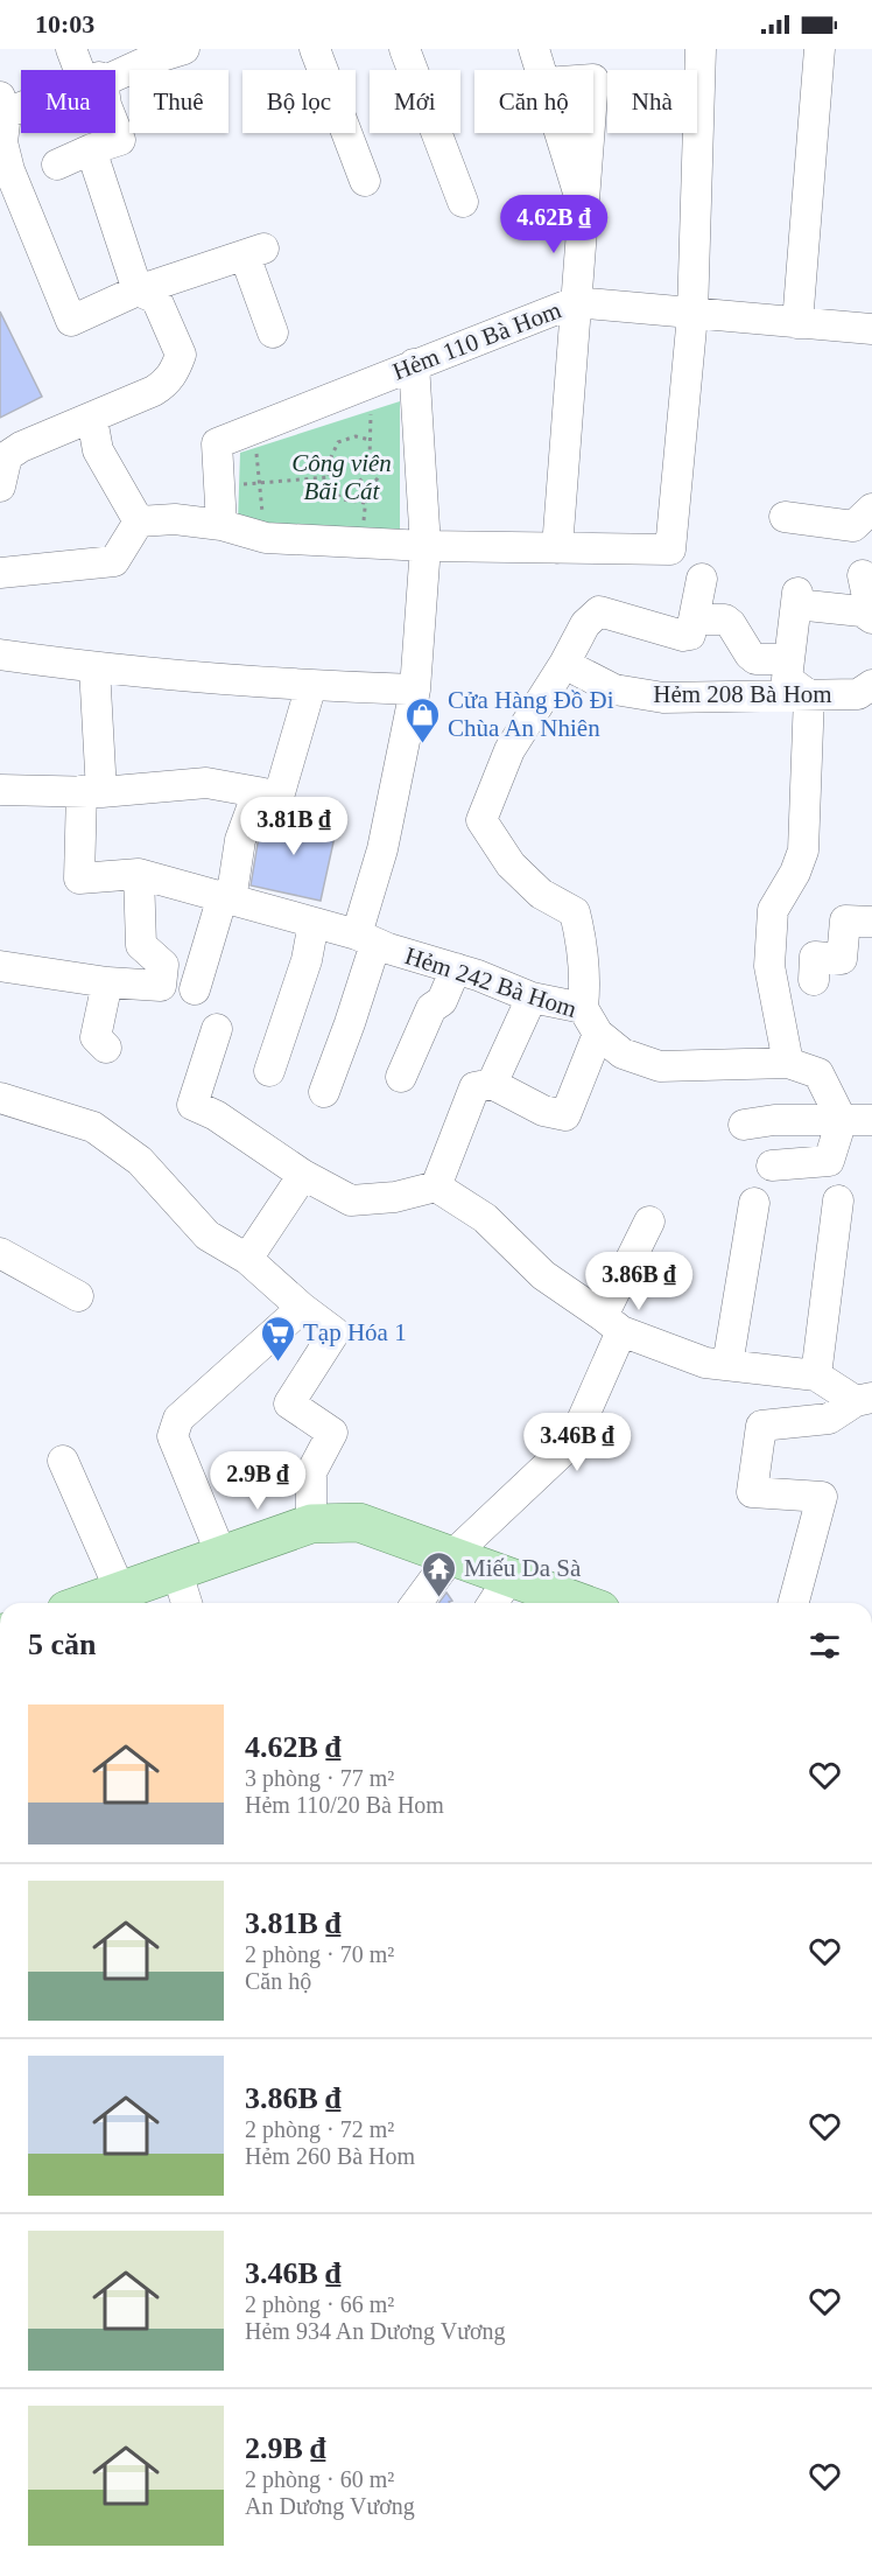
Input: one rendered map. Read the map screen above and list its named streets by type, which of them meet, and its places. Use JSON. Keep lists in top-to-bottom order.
{
  "streets": {
    "street": ["Hẻm 110 Bà Hom", "Hẻm 208 Bà Hom", "Hẻm 242 Bà Hom"]
  },
  "parks": ["Công viên Bãi Cát"],
  "places": {
    "shop": ["Cửa Hàng Đồ Đi Chùa An Nhiên"],
    "supermarket": ["Tạp Hóa 1"],
    "temple": ["Miếu Da Sà"]
  },
  "page": {
    "status": "10:03",
    "chip": [
      "Mua",
      "Thuê",
      "Bộ lọc",
      "Mới",
      "Căn hộ",
      "Nhà"
    ],
    "price": [
      "4.62B ₫",
      "3.81B ₫",
      "3.86B ₫",
      "3.46B ₫",
      "2.9B ₫"
    ],
    "heading": "5 căn",
    "list": [
      {
        "name": "4.62B ₫",
        "note": "3 phòng · 77 m² · Hẻm 110/20 Bà Hom"
      },
      {
        "name": "3.81B ₫",
        "note": "2 phòng · 70 m² · Căn hộ"
      },
      {
        "name": "3.86B ₫",
        "note": "2 phòng · 72 m² · Hẻm 260 Bà Hom"
      },
      {
        "name": "3.46B ₫",
        "note": "2 phòng · 66 m² · Hẻm 934 An Dương Vương"
      },
      {
        "name": "2.9B ₫",
        "note": "2 phòng · 60 m² · An Dương Vương"
      }
    ]
  }
}
